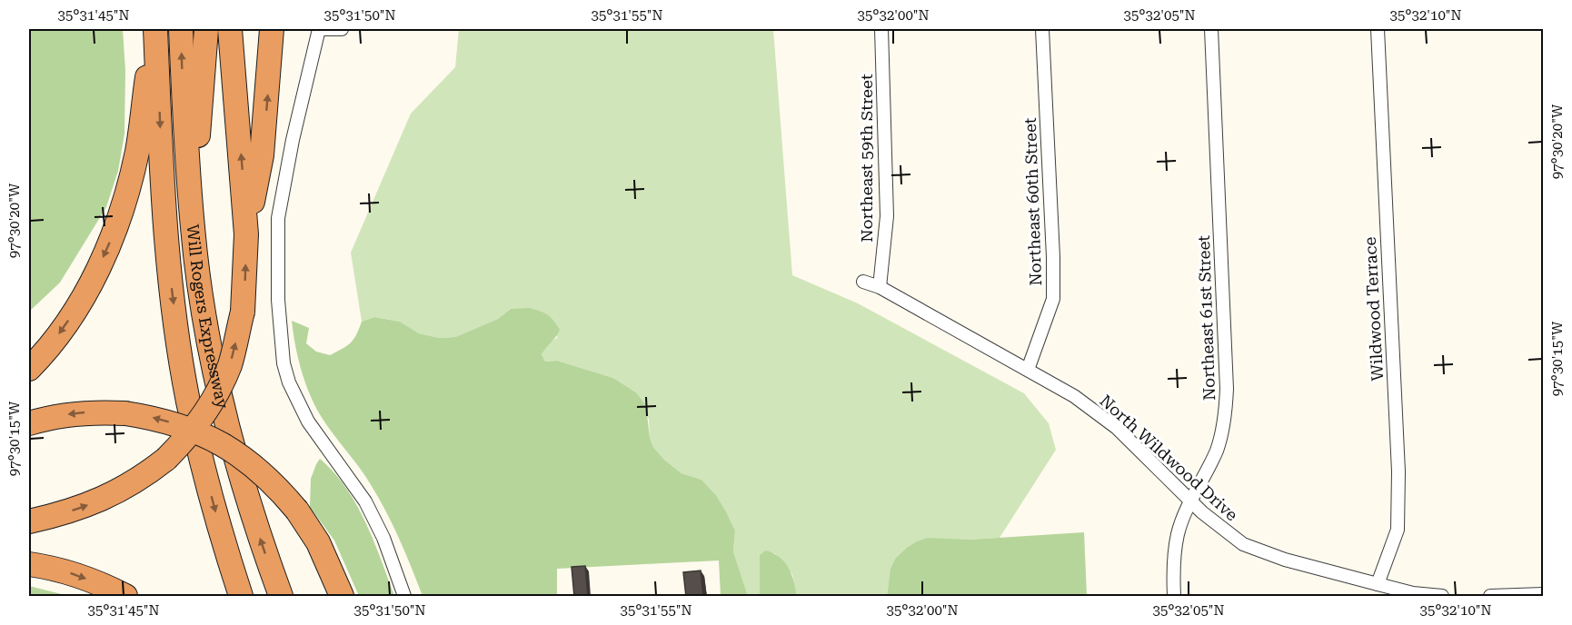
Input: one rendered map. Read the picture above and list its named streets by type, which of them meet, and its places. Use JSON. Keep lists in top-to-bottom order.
{
  "streets": {
    "highway": ["Will Rogers Expressway"],
    "street": [
      "Northeast 59th Street",
      "Northeast 60th Street",
      "Wildwood Terrace",
      "Northeast 61st Street",
      "North Wildwood Drive"
    ]
  },
  "crossings": [
    ["Northeast 59th Street", "North Wildwood Drive"],
    ["Northeast 60th Street", "North Wildwood Drive"],
    ["Wildwood Terrace", "North Wildwood Drive"],
    ["Northeast 61st Street", "North Wildwood Drive"]
  ],
  "coordinates": [
    "35°31'45\"N",
    "35°31'50\"N",
    "35°31'55\"N",
    "35°32'00\"N",
    "35°32'05\"N",
    "35°32'10\"N",
    "97°30'20\"W",
    "97°30'15\"W"
  ]
}
